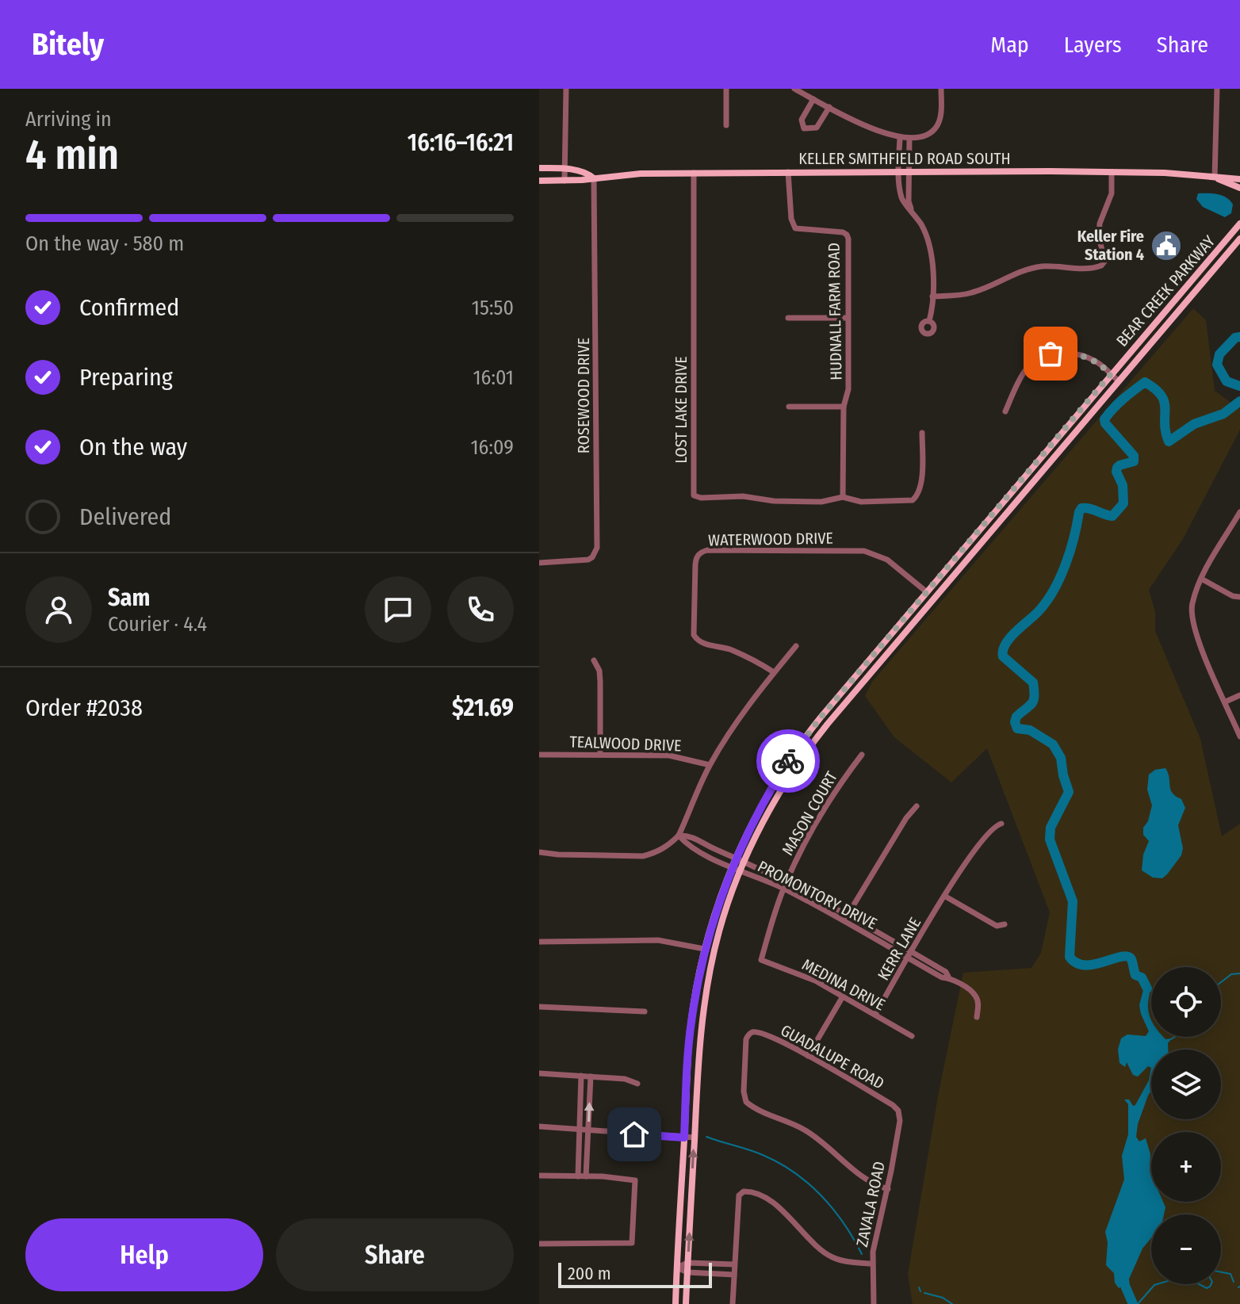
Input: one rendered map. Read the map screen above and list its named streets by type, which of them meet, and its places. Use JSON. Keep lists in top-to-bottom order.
{
  "streets": {
    "main road": ["KELLER SMITHFIELD ROAD SOUTH", "BEAR CREEK PARKWAY"],
    "street": [
      "HUDNALL FARM ROAD",
      "ROSEWOOD DRIVE",
      "LOST LAKE DRIVE",
      "WATERWOOD DRIVE",
      "TEALWOOD DRIVE",
      "MASON COURT",
      "PROMONTORY DRIVE",
      "KERR LANE",
      "MEDINA DRIVE",
      "GUADALUPE ROAD",
      "ZAVALA ROAD"
    ]
  },
  "crossings": [
    ["KELLER SMITHFIELD ROAD SOUTH", "HUDNALL FARM ROAD"],
    ["KELLER SMITHFIELD ROAD SOUTH", "ROSEWOOD DRIVE"],
    ["KELLER SMITHFIELD ROAD SOUTH", "LOST LAKE DRIVE"],
    ["BEAR CREEK PARKWAY", "WATERWOOD DRIVE"],
    ["BEAR CREEK PARKWAY", "PROMONTORY DRIVE"],
    ["HUDNALL FARM ROAD", "LOST LAKE DRIVE"],
    ["MASON COURT", "PROMONTORY DRIVE"],
    ["MASON COURT", "MEDINA DRIVE"],
    ["PROMONTORY DRIVE", "KERR LANE"],
    ["KERR LANE", "MEDINA DRIVE"],
    ["GUADALUPE ROAD", "ZAVALA ROAD"]
  ],
  "places": {
    "public building": ["Keller Fire Station 4"]
  },
  "scale_bar": "200 m",
  "page": {
    "header": "Bitely",
    "nav": ["Map", "Layers", "Share"],
    "heading": ["4 min", "Arriving in", "16:16–16:21"],
    "panel": [
      "Sam",
      "Courier · 4.4",
      "Order #2038",
      "$21.69"
    ],
    "bar": "On the way · 580 m",
    "list": [
      ["Confirmed", "15:50"],
      ["Preparing", "16:01"],
      ["On the way", "16:09"],
      "Delivered"
    ],
    "map_buttons": ["+", "−"],
    "buttons": ["Help", "Share"],
    "scale": "200 m"
  }
}
